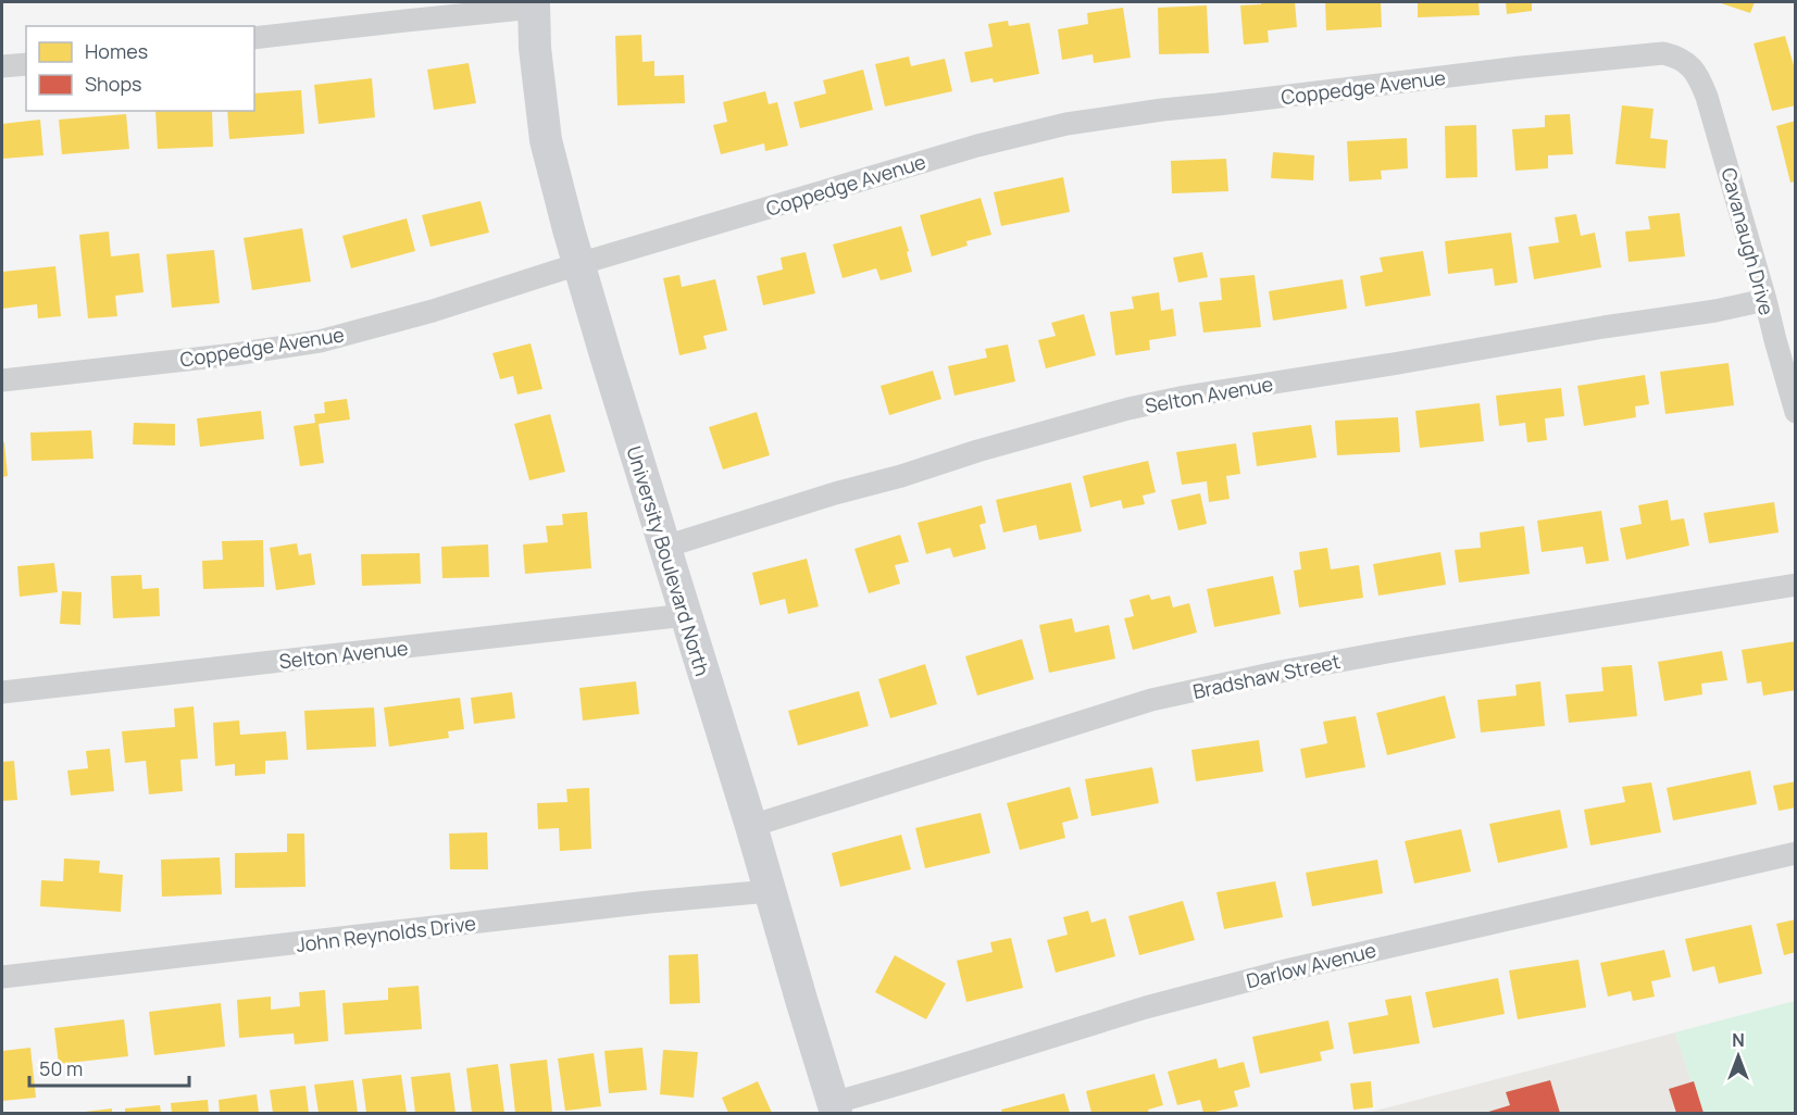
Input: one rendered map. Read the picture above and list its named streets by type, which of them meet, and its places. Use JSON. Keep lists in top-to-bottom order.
{
  "streets": {
    "street": [
      "Coppedge Avenue",
      "Cavanaugh Drive",
      "Selton Avenue",
      "University Boulevard North",
      "Bradshaw Street",
      "John Reynolds Drive",
      "Darlow Avenue"
    ]
  },
  "crossings": [
    ["Coppedge Avenue", "Cavanaugh Drive"],
    ["Coppedge Avenue", "University Boulevard North"],
    ["Cavanaugh Drive", "Selton Avenue"],
    ["Selton Avenue", "University Boulevard North"],
    ["University Boulevard North", "Bradshaw Street"],
    ["University Boulevard North", "John Reynolds Drive"],
    ["University Boulevard North", "Darlow Avenue"]
  ],
  "legend": ["Homes", "Shops"],
  "scale_bar": "50 m",
  "north": "top"
}
